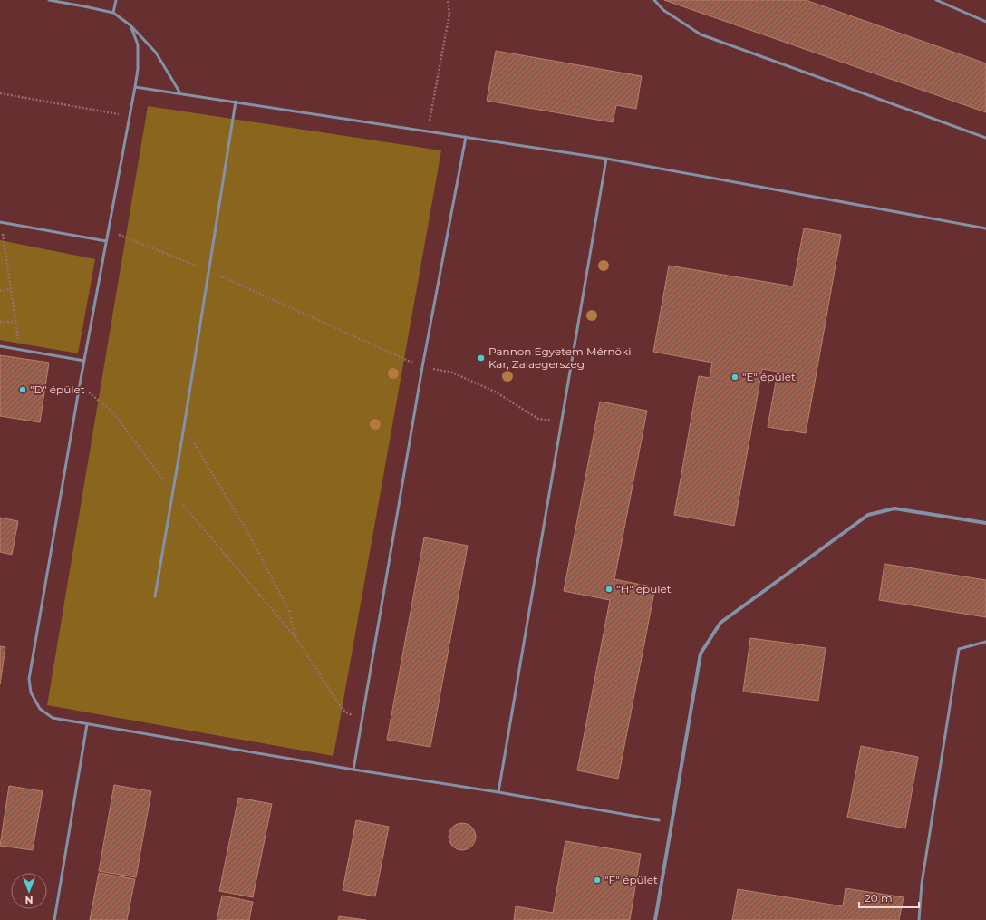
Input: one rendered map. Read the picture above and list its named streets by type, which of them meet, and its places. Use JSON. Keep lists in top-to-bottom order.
{
  "places": [
    "Pannon Egyetem Mérnöki Kar, Zalaegerszeg",
    "\"E\" épület",
    "\"D\" épület",
    "\"H\" épület",
    "\"F\" épület"
  ],
  "scale_bar": "20 m",
  "north": "bottom"
}
